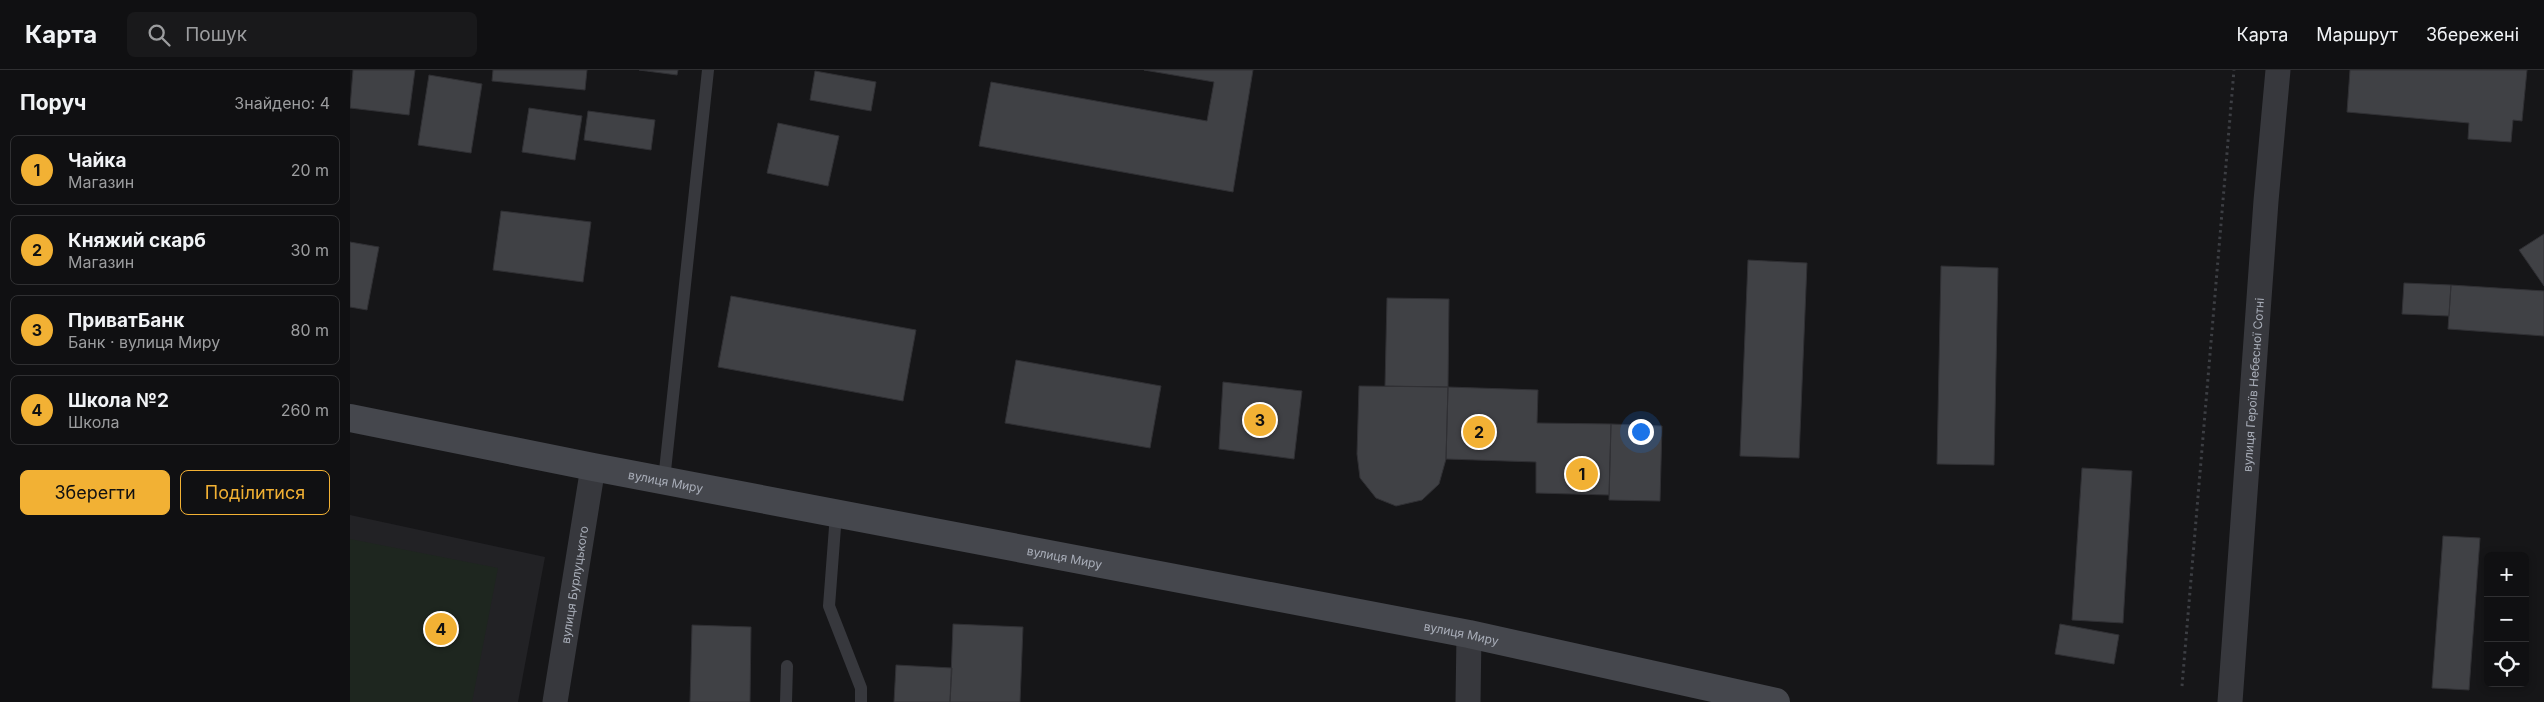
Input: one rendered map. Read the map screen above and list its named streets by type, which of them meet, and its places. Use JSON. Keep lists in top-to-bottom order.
{
  "streets": {
    "main road": ["вулиця Миру"],
    "street": ["вулиця Героїв Небесної Сотні", "вулиця Бурлуцького"]
  },
  "crossings": [
    ["вулиця Миру", "вулиця Бурлуцького"]
  ],
  "page": {
    "header": "Карта",
    "search": "Пошук",
    "nav": ["Карта", "Маршрут", "Збережені"],
    "heading": ["Поруч", "Знайдено: 4"],
    "list": [
      {
        "mark": "1",
        "name": "Чайка",
        "note": "Магазин",
        "value": "20 m"
      },
      {
        "mark": "2",
        "name": "Княжий скарб",
        "note": "Магазин",
        "value": "30 m"
      },
      {
        "mark": "3",
        "name": "ПриватБанк",
        "note": "Банк · вулиця Миру",
        "value": "80 m"
      },
      {
        "mark": "4",
        "name": "Школа №2",
        "note": "Школа",
        "value": "260 m"
      }
    ],
    "pins": [
      "3",
      "2",
      "1",
      "4"
    ],
    "buttons": ["Зберегти", "Поділитися"],
    "map_buttons": ["+", "−"]
  }
}
